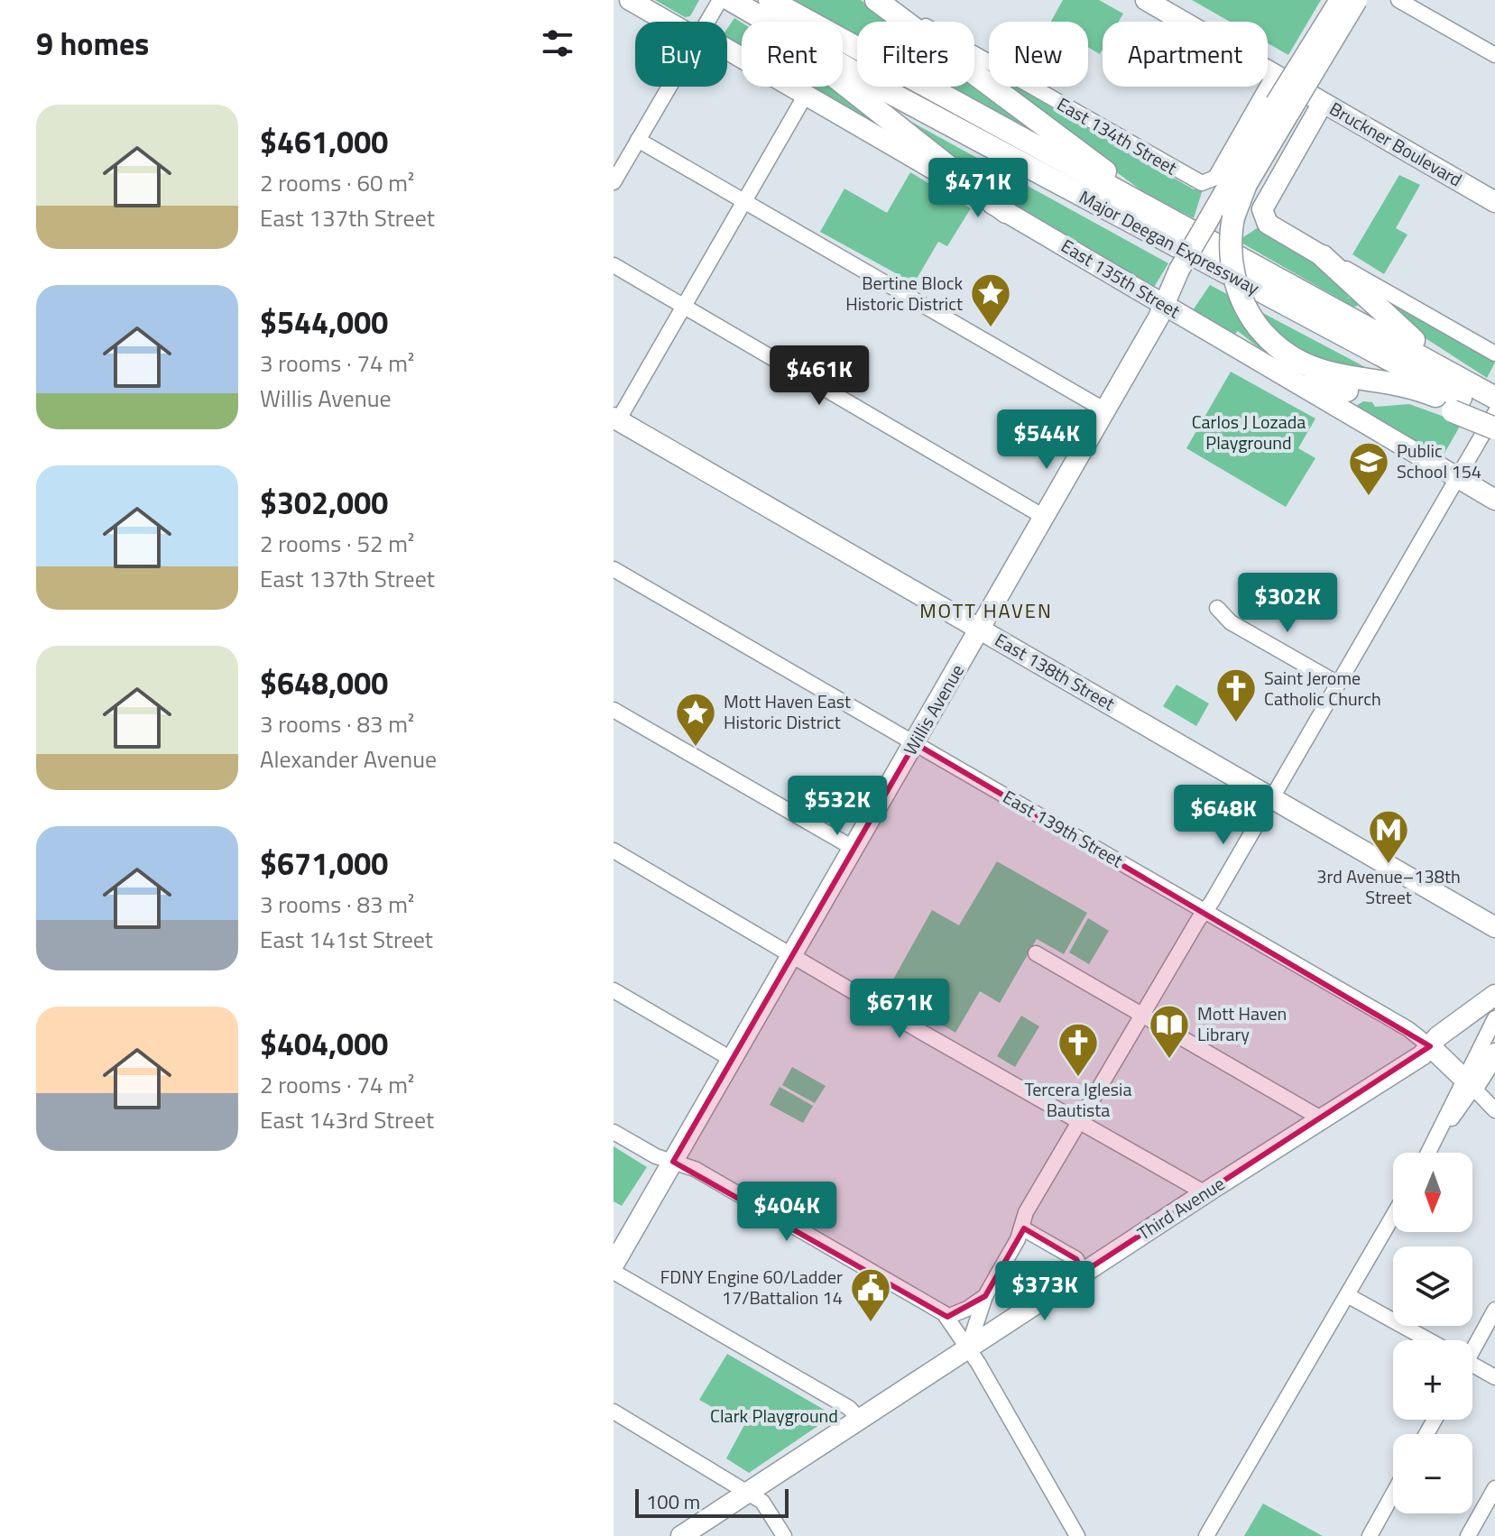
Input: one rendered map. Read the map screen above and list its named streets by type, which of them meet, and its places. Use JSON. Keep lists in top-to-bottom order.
{
  "streets": {
    "highway": ["Major Deegan Expressway"],
    "main road": [
      "Bruckner Boulevard",
      "East 135th Street",
      "East 138th Street",
      "Willis Avenue",
      "East 139th Street",
      "Third Avenue"
    ],
    "street": ["East 134th Street"]
  },
  "crossings": [
    ["East 134th Street", "Bruckner Boulevard"],
    ["East 135th Street", "Willis Avenue"],
    ["East 138th Street", "Willis Avenue"],
    ["Willis Avenue", "East 139th Street"],
    ["East 139th Street", "Third Avenue"]
  ],
  "districts": ["MOTT HAVEN"],
  "parks": ["Carlos J Lozada Playground", "Clark Playground"],
  "places": {
    "place": ["Bertine Block Historic District", "Mott Haven East Historic District"],
    "school or university": ["Public School 154"],
    "church": ["Saint Jerome Catholic Church", "Tercera Iglesia Bautista"],
    "metro station": ["3rd Avenue–138th Street"],
    "library": ["Mott Haven Library"],
    "public building": ["FDNY Engine 60/Ladder 17/Battalion 14"]
  },
  "scale_bar": "100 m",
  "north": "bottom",
  "page": {
    "heading": "9 homes",
    "chip": [
      "Buy",
      "Rent",
      "Filters",
      "New",
      "Apartment"
    ],
    "list": [
      {
        "name": "$461,000",
        "note": "2 rooms · 60 m² · East 137th Street"
      },
      {
        "name": "$544,000",
        "note": "3 rooms · 74 m² · Willis Avenue"
      },
      {
        "name": "$302,000",
        "note": "2 rooms · 52 m² · East 137th Street"
      },
      {
        "name": "$648,000",
        "note": "3 rooms · 83 m² · Alexander Avenue"
      },
      {
        "name": "$671,000",
        "note": "3 rooms · 83 m² · East 141st Street"
      },
      {
        "name": "$404,000",
        "note": "2 rooms · 74 m² · East 143rd Street"
      }
    ],
    "price": [
      "$471K",
      "$461K",
      "$544K",
      "$302K",
      "$532K",
      "$648K",
      "$671K",
      "$404K",
      "$373K"
    ],
    "map_buttons": ["+", "−"],
    "scale": "100 m"
  }
}
